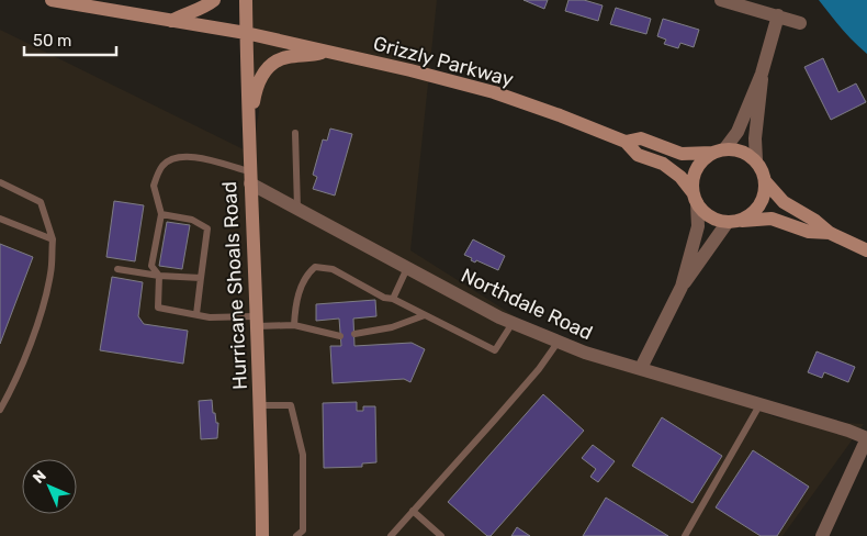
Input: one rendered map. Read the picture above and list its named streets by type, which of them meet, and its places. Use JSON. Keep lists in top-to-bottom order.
{
  "streets": {
    "street": ["Grizzly Parkway", "Hurricane Shoals Road", "Northdale Road"]
  },
  "crossings": [
    ["Grizzly Parkway", "Hurricane Shoals Road"],
    ["Hurricane Shoals Road", "Northdale Road"]
  ],
  "scale_bar": "50 m",
  "north": "top left"
}
